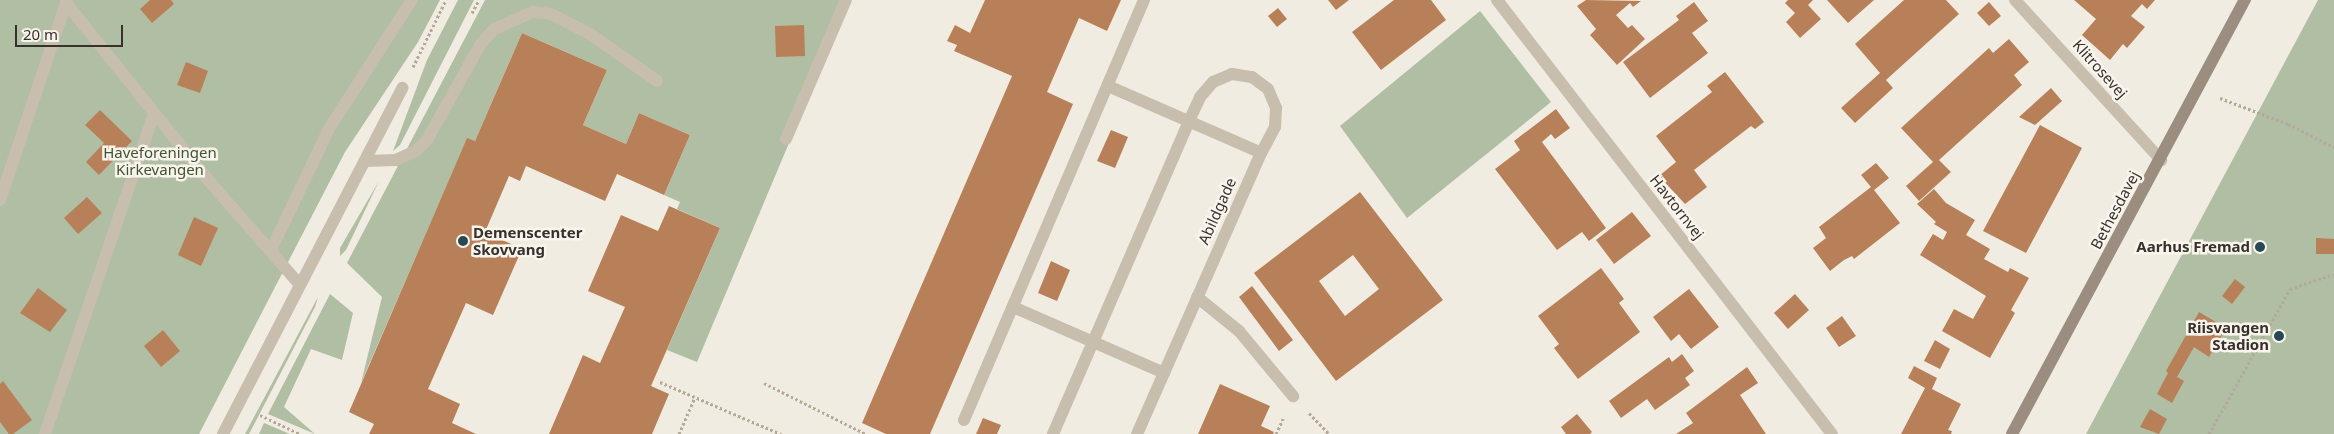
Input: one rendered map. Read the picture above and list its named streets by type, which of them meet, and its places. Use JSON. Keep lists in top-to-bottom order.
{
  "streets": {
    "street": [
      "Klitrosevej",
      "Havtornvej",
      "Bethesdavej",
      "Abildgade"
    ]
  },
  "crossings": [
    ["Klitrosevej", "Bethesdavej"]
  ],
  "parks": ["Haveforeningen Kirkevangen"],
  "places": ["Demenscenter Skovvang", "Aarhus Fremad", "Riisvangen Stadion"],
  "scale_bar": "20 m"
}
